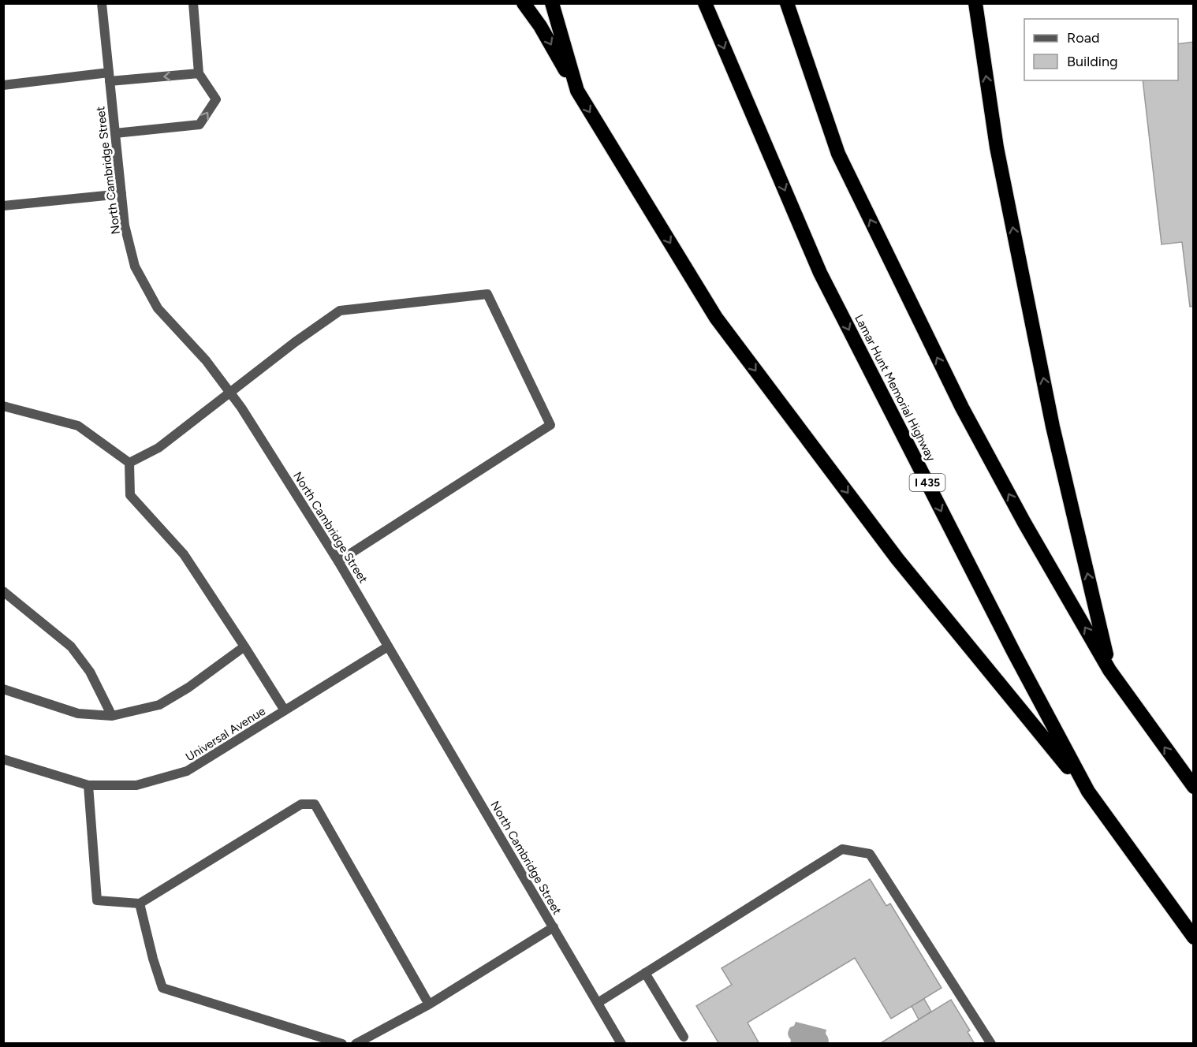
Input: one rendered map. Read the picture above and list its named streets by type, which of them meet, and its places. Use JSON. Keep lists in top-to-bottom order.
{
  "streets": {
    "highway": ["Lamar Hunt Memorial Highway", "I 435"],
    "street": ["North Cambridge Street", "Universal Avenue"]
  },
  "crossings": [
    ["North Cambridge Street", "Universal Avenue"]
  ],
  "legend": ["Road", "Building"]
}
